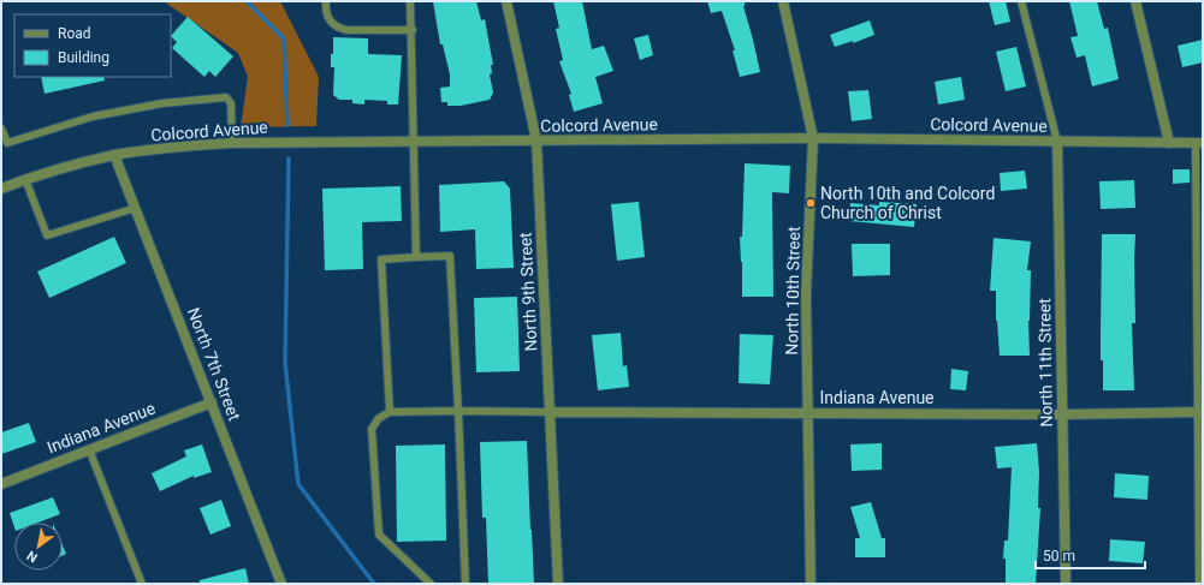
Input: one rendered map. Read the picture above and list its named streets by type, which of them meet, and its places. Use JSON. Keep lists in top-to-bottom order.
{
  "streets": {
    "street": [
      "Colcord Avenue",
      "North 10th Street",
      "North 9th Street",
      "North 11th Street",
      "North 7th Street",
      "Indiana Avenue"
    ]
  },
  "crossings": [
    ["Colcord Avenue", "North 10th Street"],
    ["Colcord Avenue", "North 9th Street"],
    ["Colcord Avenue", "North 11th Street"],
    ["Colcord Avenue", "North 7th Street"],
    ["North 10th Street", "Indiana Avenue"],
    ["North 9th Street", "Indiana Avenue"],
    ["North 11th Street", "Indiana Avenue"],
    ["North 7th Street", "Indiana Avenue"]
  ],
  "places": ["North 10th and Colcord Church of Christ"],
  "legend": ["Road", "Building"],
  "scale_bar": "50 m",
  "north": "bottom left"
}
